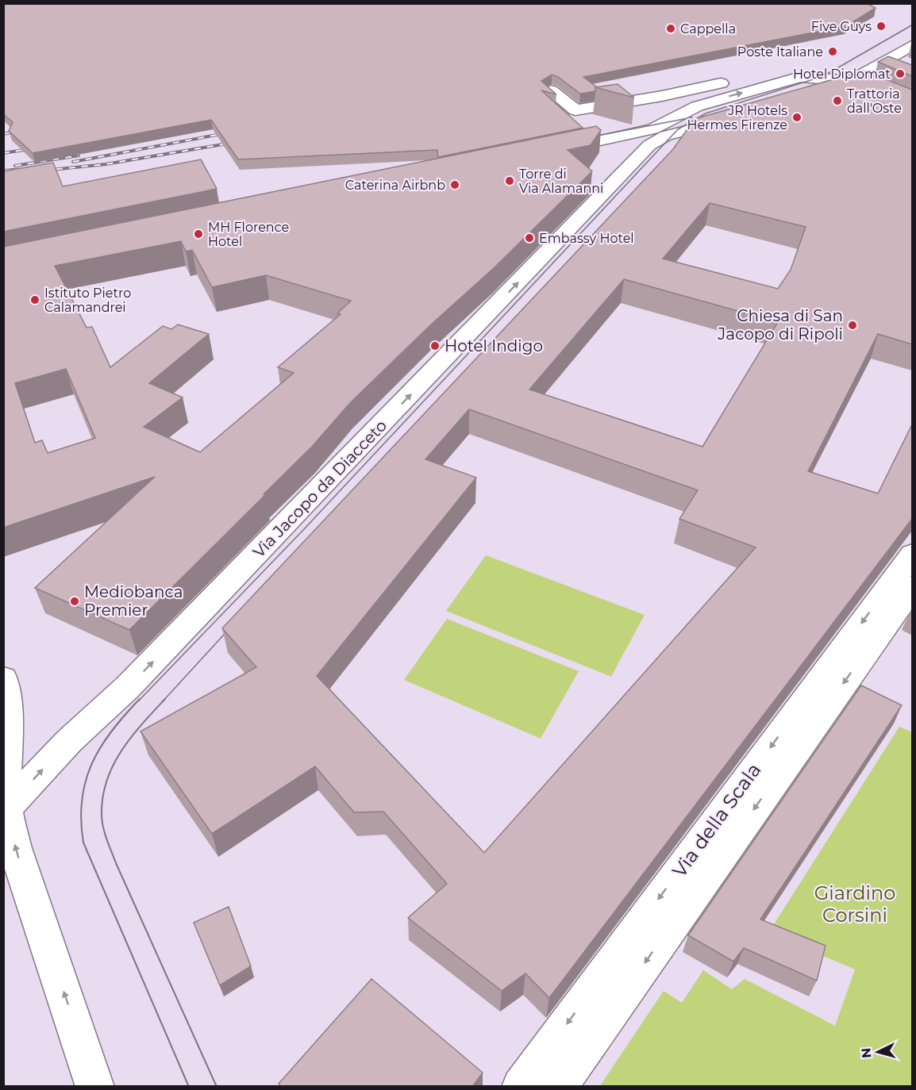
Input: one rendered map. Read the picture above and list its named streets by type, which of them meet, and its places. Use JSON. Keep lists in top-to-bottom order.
{
  "streets": {
    "street": ["Via Jacopo da Diacceto", "Via della Scala"]
  },
  "one_way": ["Via Jacopo da Diacceto", "Via della Scala"],
  "parks": ["Giardino Corsini"],
  "places": [
    "Five Guys",
    "Cappella",
    "Poste Italiane",
    "Hotel Diplomat",
    "Trattoria dall'Oste",
    "JR Hotels Hermes Firenze",
    "Torre di Via Alamanni",
    "Caterina Airbnb",
    "MH Florence Hotel",
    "Embassy Hotel",
    "Istituto Pietro Calamandrei",
    "Chiesa di San Jacopo di Ripoli",
    "Hotel Indigo",
    "Mediobanca Premier"
  ],
  "north": "left"
}
